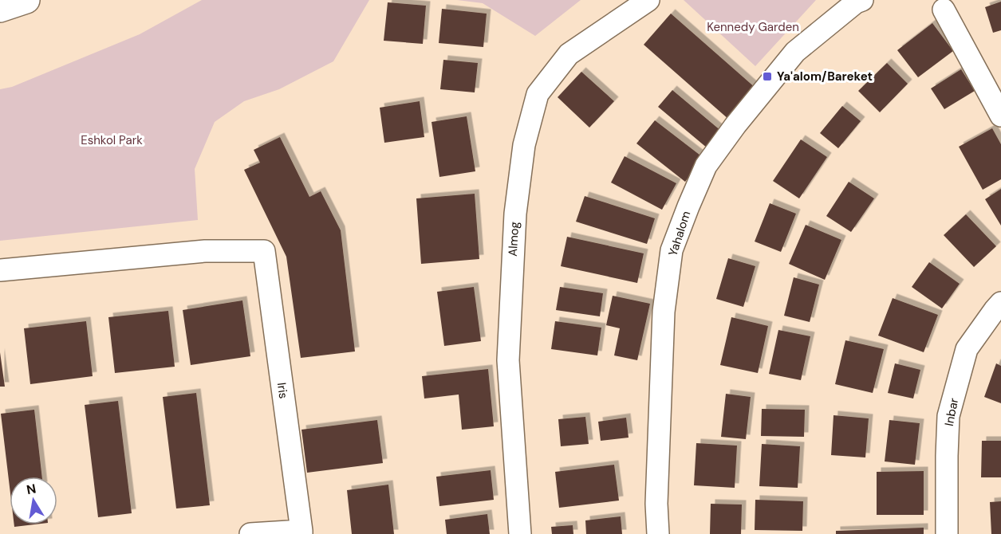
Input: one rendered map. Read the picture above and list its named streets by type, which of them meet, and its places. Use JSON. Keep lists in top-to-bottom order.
{
  "streets": {
    "street": [
      "Yahalom",
      "Almog",
      "Iris",
      "Inbar"
    ]
  },
  "parks": ["Kennedy Garden", "Eshkol Park"],
  "places": {
    "transit": ["Ya'alom/Bareket"]
  },
  "north": "top"
}
